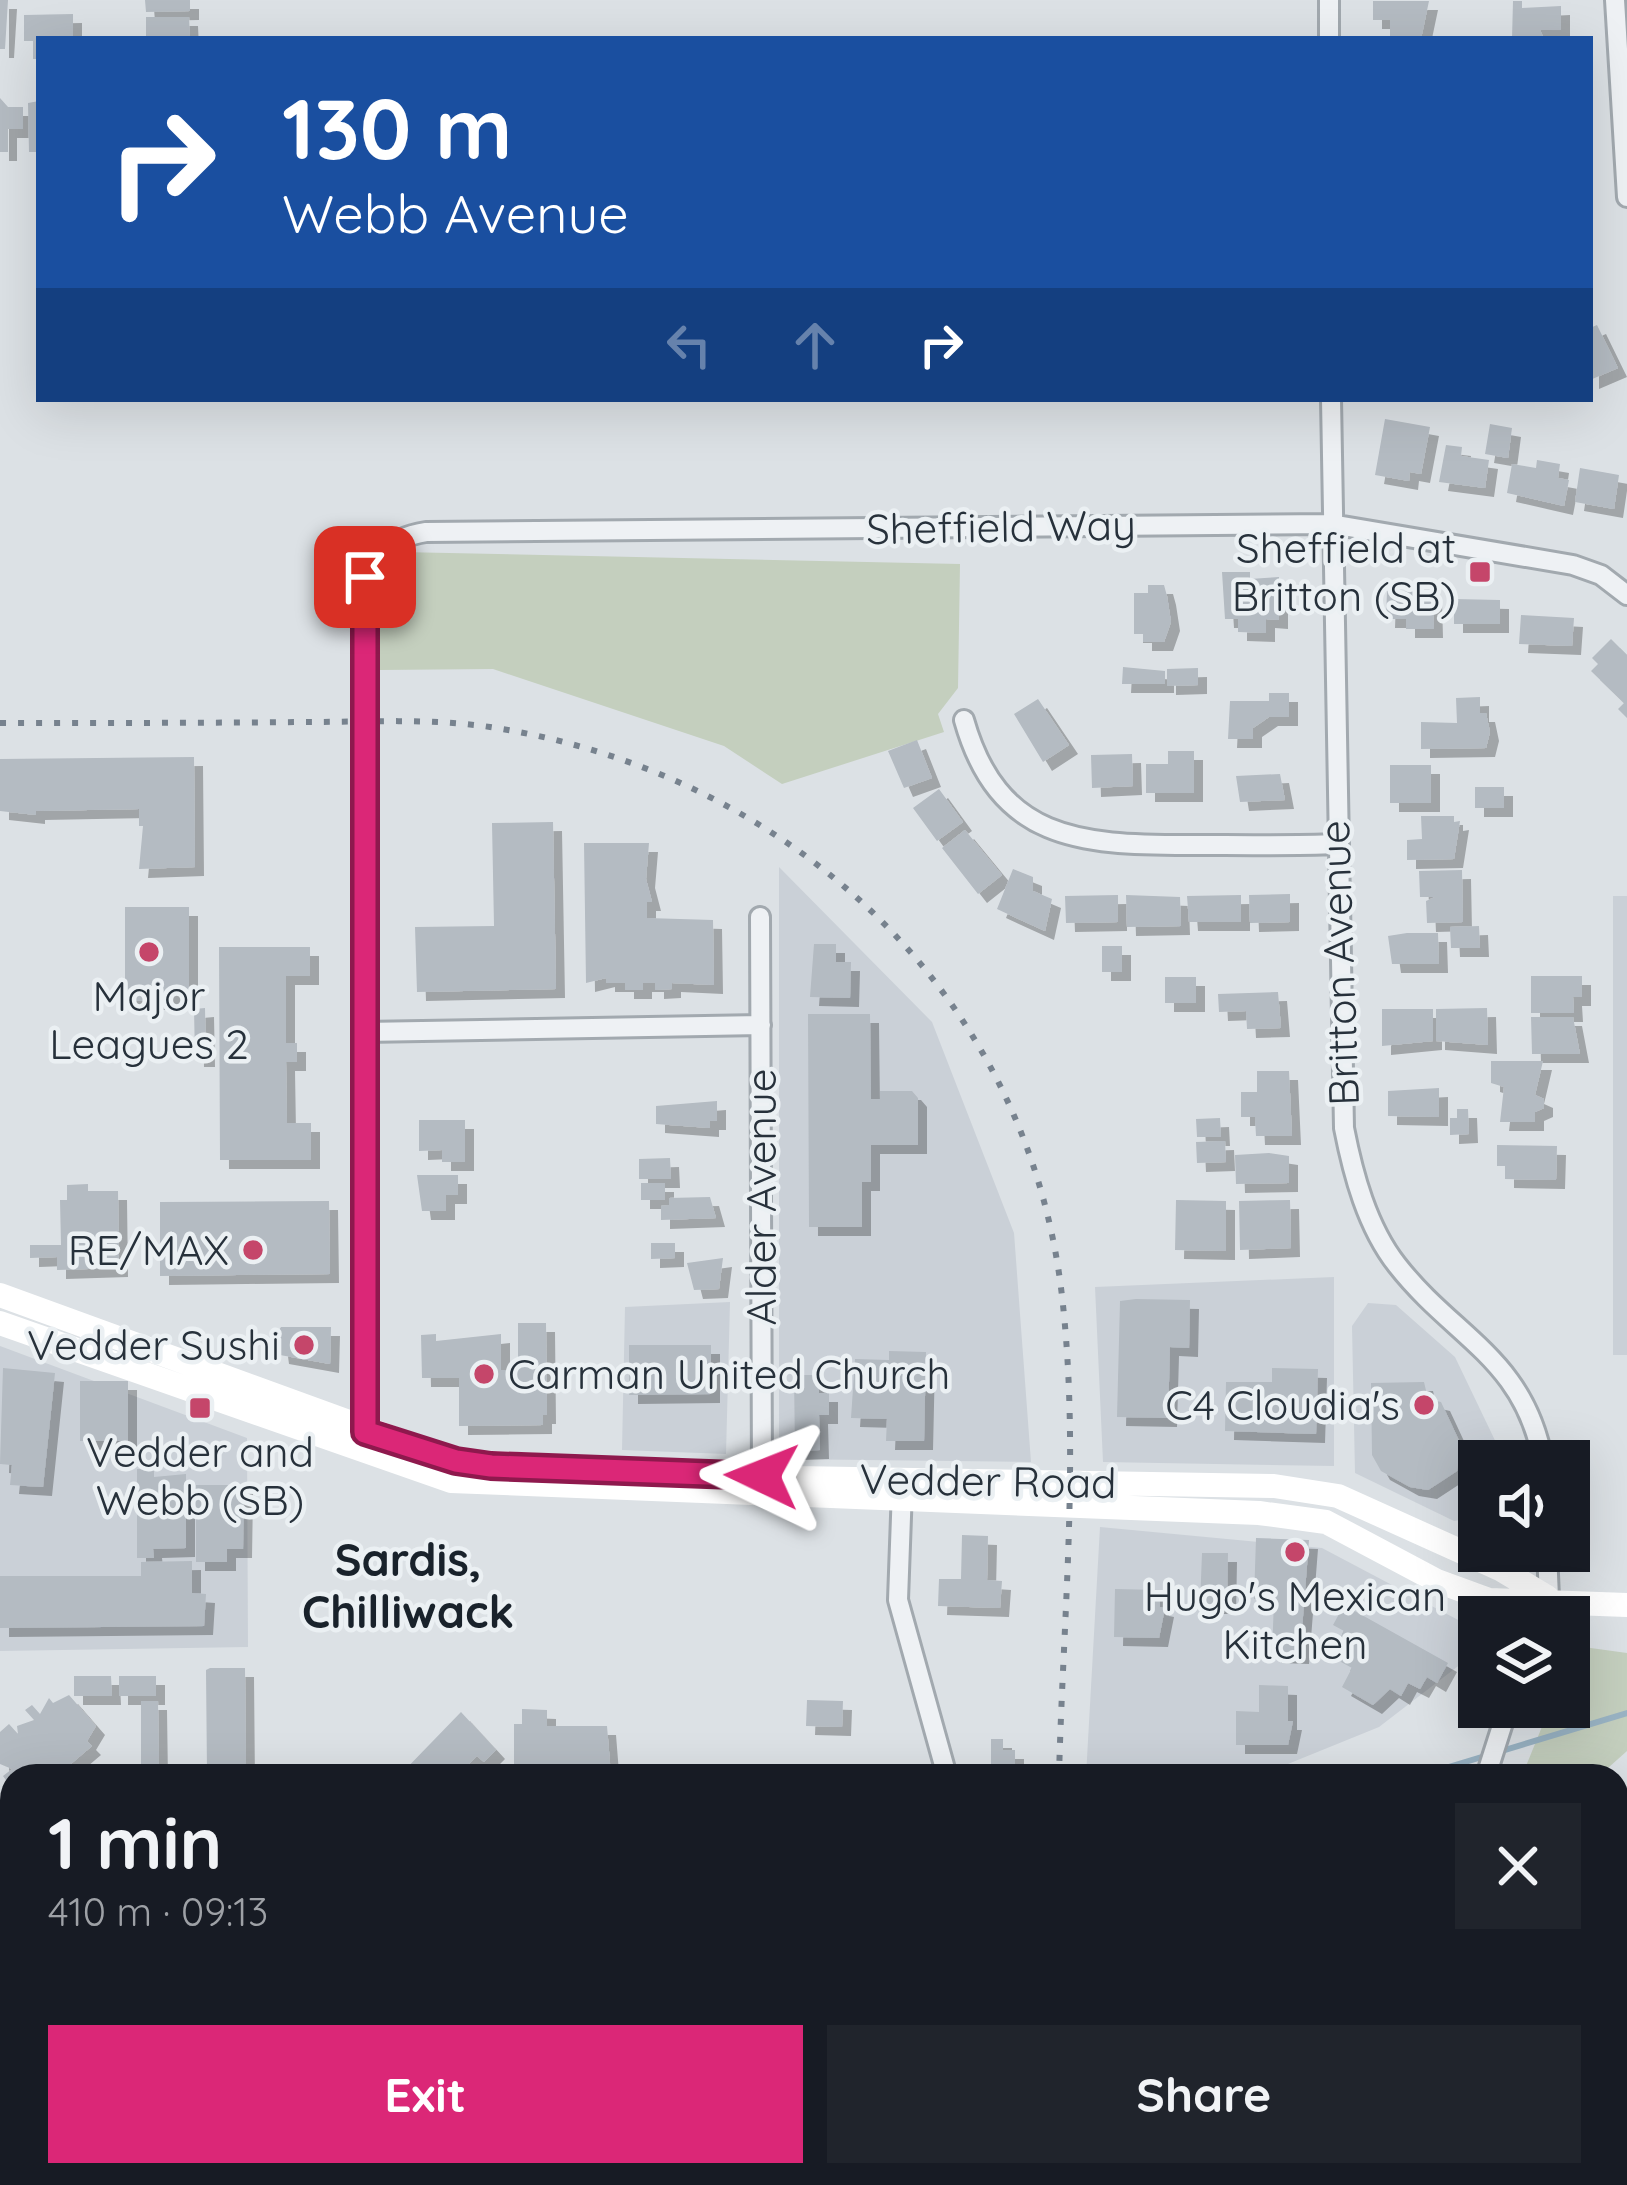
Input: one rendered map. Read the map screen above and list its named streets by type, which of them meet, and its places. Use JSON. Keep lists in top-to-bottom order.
{
  "streets": {
    "main road": ["Vedder Road"],
    "street": ["Sheffield Way", "Britton Avenue", "Alder Avenue"]
  },
  "crossings": [
    ["Sheffield Way", "Britton Avenue"],
    ["Alder Avenue", "Vedder Road"]
  ],
  "districts": ["Sardis, Chilliwack"],
  "places": {
    "transit": ["Sheffield at Britton (SB)", "Vedder and Webb (SB)"],
    "other": [
      "Major Leagues 2",
      "RE/MAX",
      "Vedder Sushi",
      "Carman United Church",
      "C4 Cloudia's",
      "Hugo's Mexican Kitchen"
    ]
  },
  "page": {
    "turn": ["130 m", "Webb Avenue"],
    "heading": ["1 min", "410 m · 09:13"],
    "buttons": ["Exit", "Share"]
  }
}
